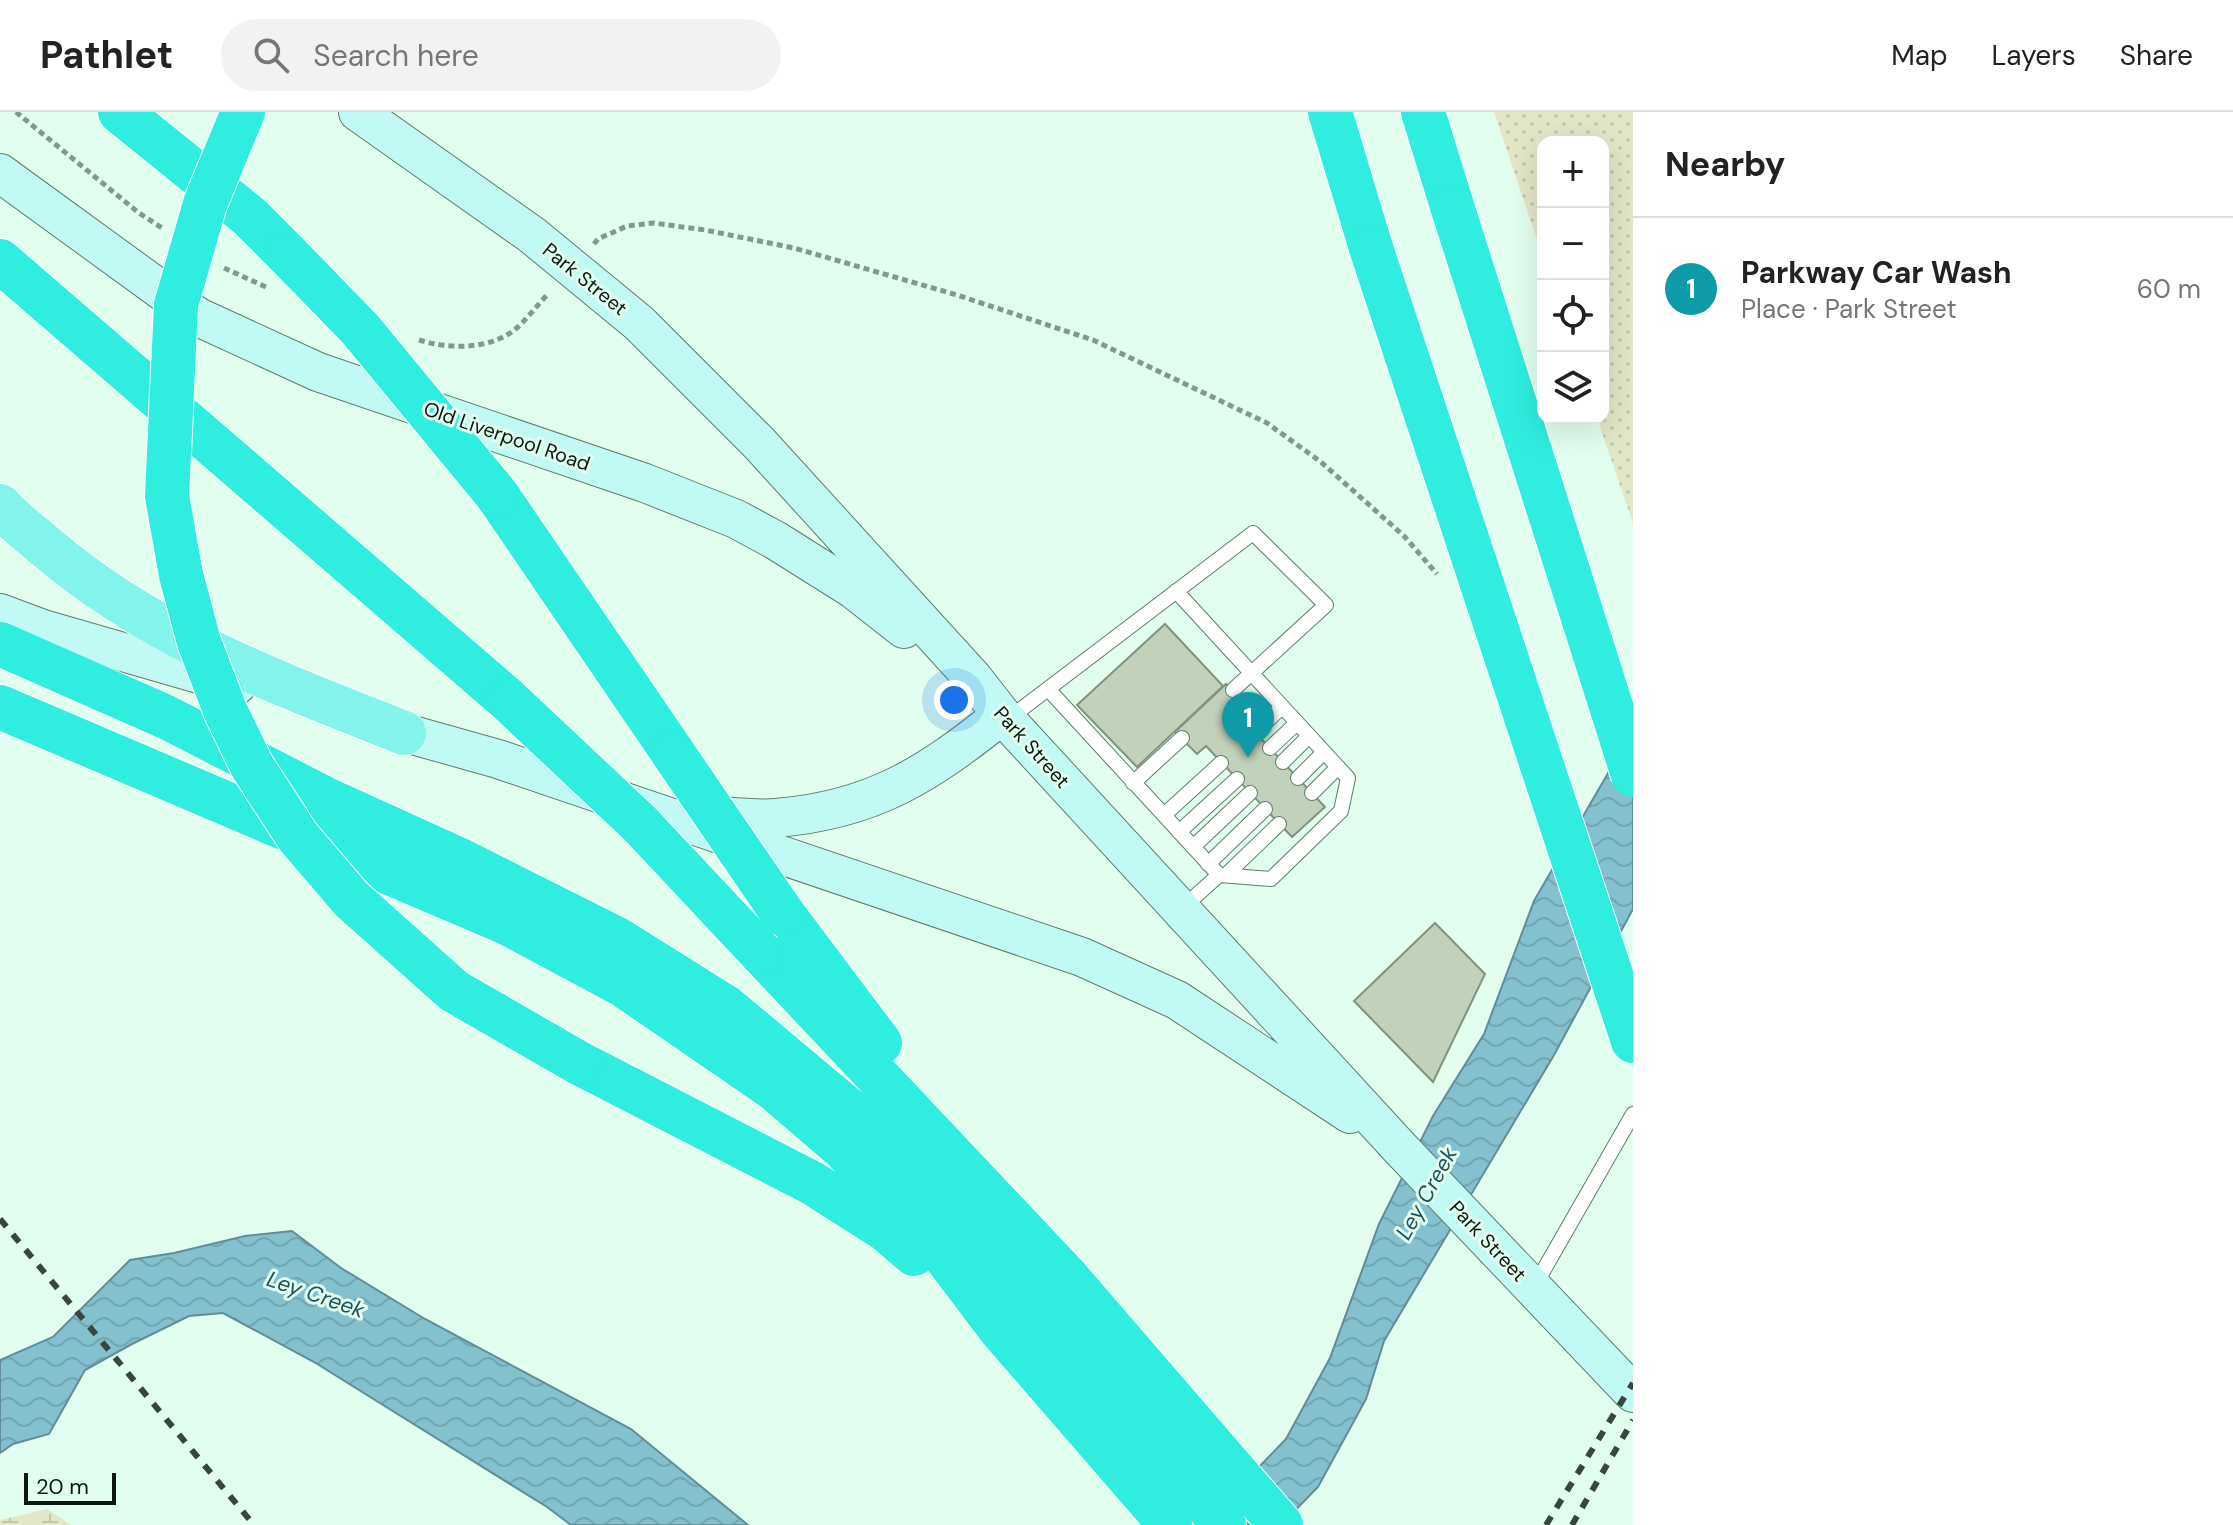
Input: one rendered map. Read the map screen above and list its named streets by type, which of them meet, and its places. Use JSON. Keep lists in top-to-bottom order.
{
  "streets": {
    "main road": ["Park Street", "Old Liverpool Road"]
  },
  "crossings": [
    ["Park Street", "Old Liverpool Road"]
  ],
  "water": ["Ley Creek"],
  "scale_bar": "20 m",
  "page": {
    "header": "Pathlet",
    "search": "Search here",
    "nav": ["Map", "Layers", "Share"],
    "heading": "Nearby",
    "map_buttons": ["+", "−"],
    "list": [
      {
        "mark": "1",
        "name": "Parkway Car Wash",
        "note": "Place · Park Street",
        "value": "60 m"
      }
    ],
    "pins": "1",
    "scale": "20 m"
  }
}
